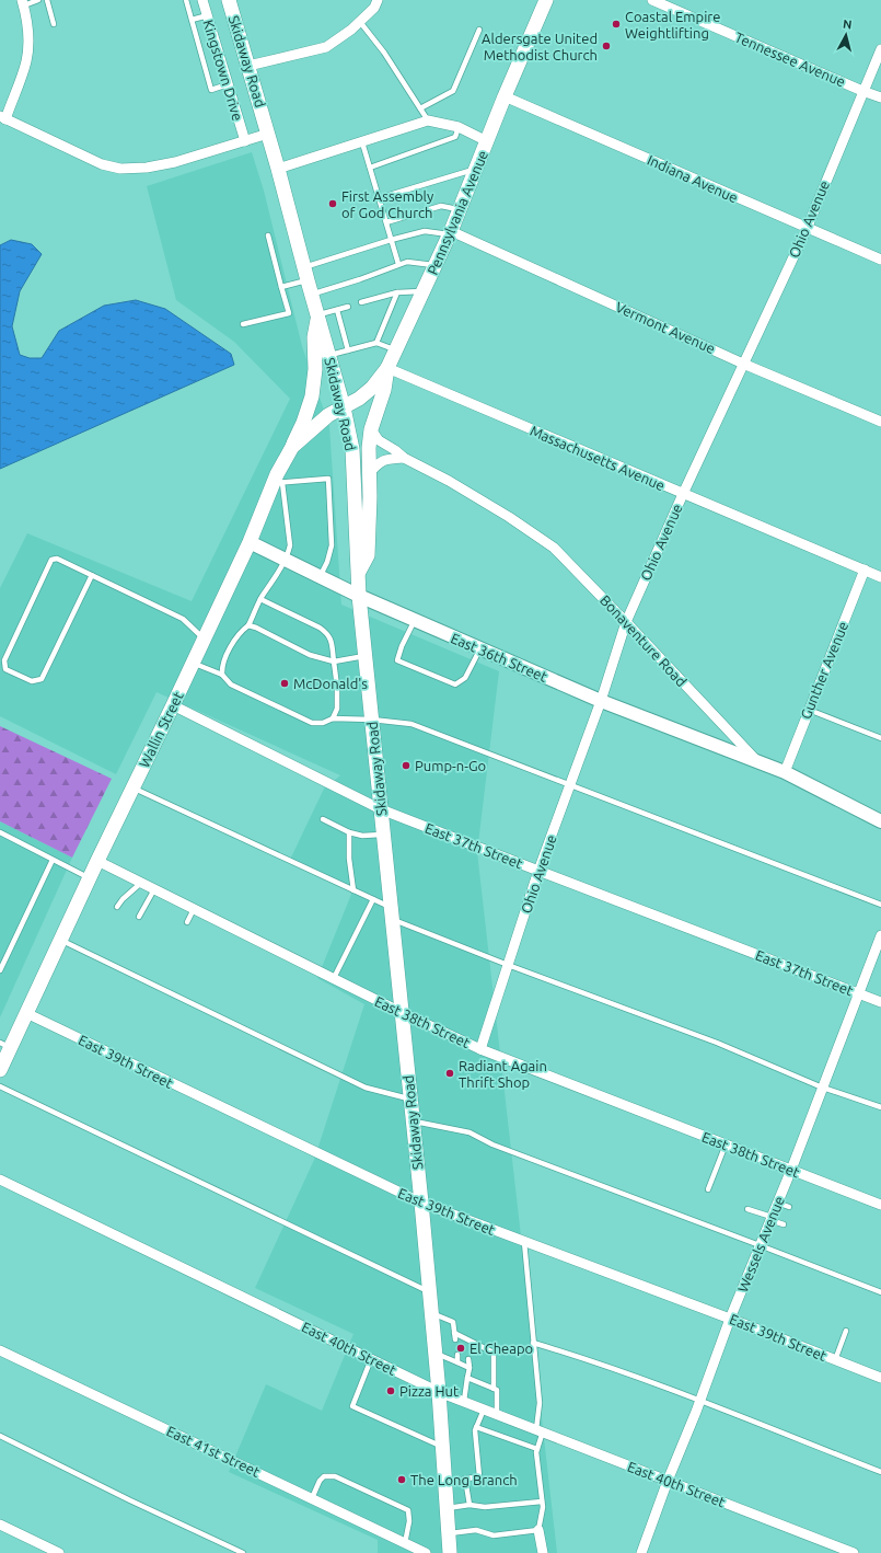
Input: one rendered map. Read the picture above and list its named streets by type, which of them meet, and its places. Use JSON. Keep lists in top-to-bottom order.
{
  "streets": {
    "main road": ["Skidaway Road", "Pennsylvania Avenue", "Wallin Street"],
    "street": [
      "Tennessee Avenue",
      "Kingstown Drive",
      "Indiana Avenue",
      "Ohio Avenue",
      "Vermont Avenue",
      "Massachusetts Avenue",
      "Bonaventure Road",
      "East 36th Street",
      "Gunther Avenue",
      "East 37th Street",
      "East 38th Street",
      "East 39th Street",
      "Wessels Avenue",
      "East 40th Street",
      "East 41st Street"
    ]
  },
  "crossings": [
    ["Tennessee Avenue", "Ohio Avenue"],
    ["Skidaway Road", "Pennsylvania Avenue"],
    ["Skidaway Road", "East 36th Street"],
    ["Skidaway Road", "Wallin Street"],
    ["Skidaway Road", "East 37th Street"],
    ["Skidaway Road", "East 38th Street"],
    ["Skidaway Road", "East 39th Street"],
    ["Skidaway Road", "East 40th Street"],
    ["Indiana Avenue", "Pennsylvania Avenue"],
    ["Indiana Avenue", "Ohio Avenue"],
    ["Pennsylvania Avenue", "Vermont Avenue"],
    ["Pennsylvania Avenue", "Massachusetts Avenue"],
    ["Pennsylvania Avenue", "Wallin Street"],
    ["Ohio Avenue", "Vermont Avenue"],
    ["Ohio Avenue", "Massachusetts Avenue"],
    ["Ohio Avenue", "Bonaventure Road"],
    ["Ohio Avenue", "East 36th Street"],
    ["Ohio Avenue", "East 37th Street"],
    ["Ohio Avenue", "East 38th Street"],
    ["Massachusetts Avenue", "Gunther Avenue"],
    ["Bonaventure Road", "East 36th Street"],
    ["Bonaventure Road", "Gunther Avenue"],
    ["East 36th Street", "Wallin Street"],
    ["Wallin Street", "East 37th Street"],
    ["Wallin Street", "East 38th Street"],
    ["Wallin Street", "East 39th Street"],
    ["East 37th Street", "Wessels Avenue"],
    ["East 38th Street", "Wessels Avenue"],
    ["East 39th Street", "Wessels Avenue"],
    ["Wessels Avenue", "East 40th Street"]
  ],
  "places": [
    "Coastal Empire Weightlifting",
    "Aldersgate United Methodist Church",
    "First Assembly of God Church",
    "McDonald's",
    "Pump-n-Go",
    "Radiant Again Thrift Shop",
    "El Cheapo",
    "Pizza Hut",
    "The Long Branch"
  ],
  "north": "top"
}
